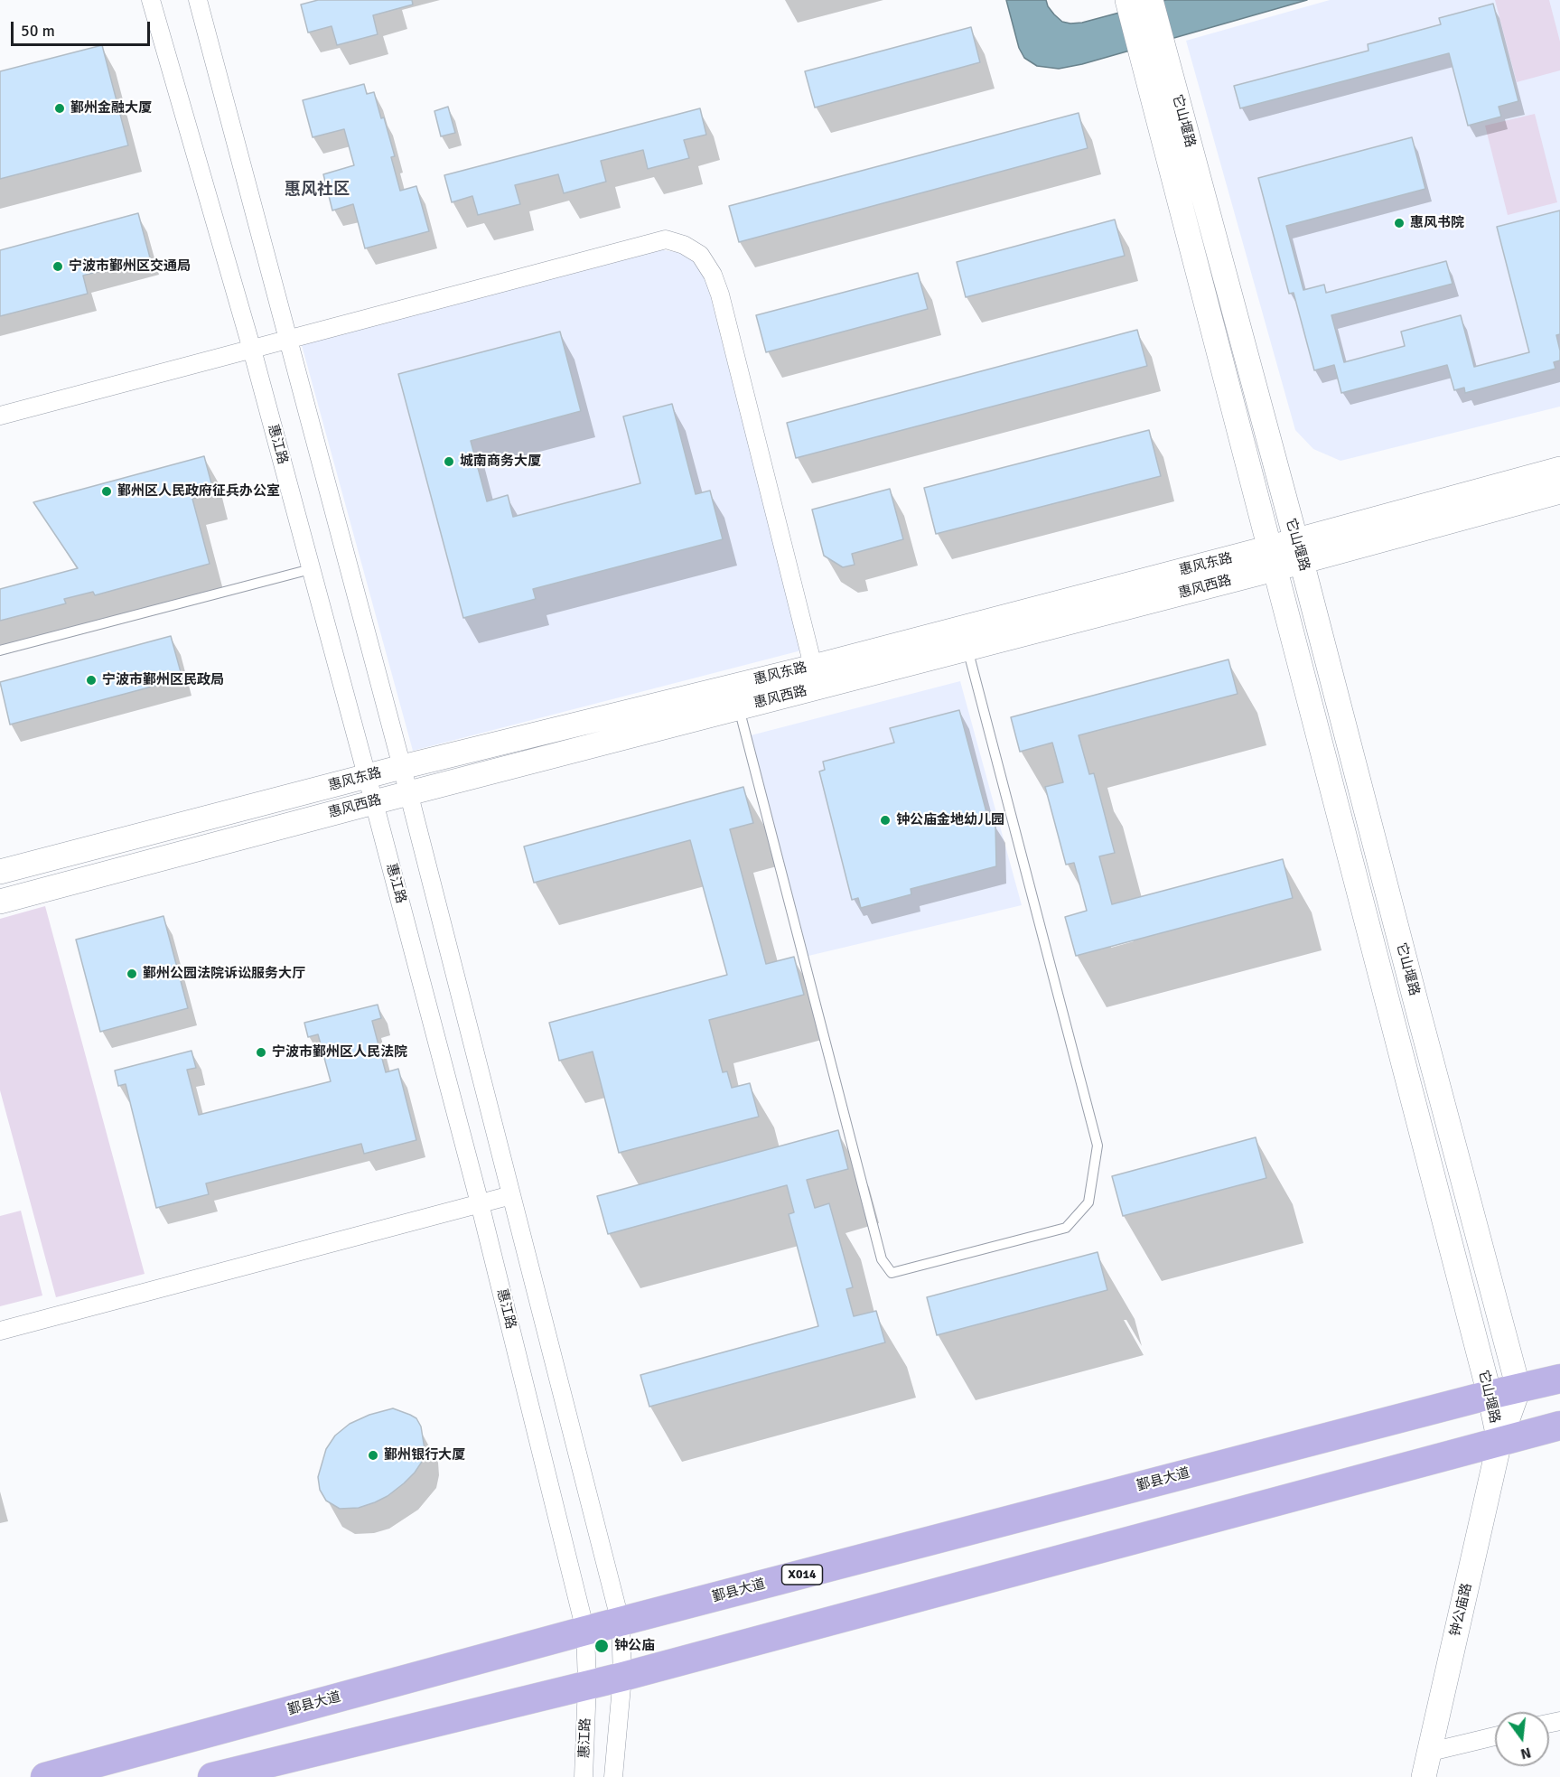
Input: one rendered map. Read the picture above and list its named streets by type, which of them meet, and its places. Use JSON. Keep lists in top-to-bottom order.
{
  "streets": {
    "main road": ["鄞县大道", "X014"],
    "street": [
      "它山堰路",
      "惠江路",
      "惠风东路",
      "惠风西路",
      "钟公庙路"
    ]
  },
  "crossings": [
    ["它山堰路", "惠风东路"],
    ["它山堰路", "鄞县大道"],
    ["它山堰路", "钟公庙路"],
    ["惠江路", "惠风东路"],
    ["惠江路", "惠风西路"],
    ["惠江路", "鄞县大道"],
    ["惠风东路", "惠风西路"]
  ],
  "districts": ["惠风社区"],
  "places": [
    "鄞州金融大厦",
    "惠风书院",
    "宁波市鄞州区交通局",
    "城南商务大厦",
    "鄞州区人民政府征兵办公室",
    "宁波市鄞州区民政局",
    "钟公庙金地幼儿园",
    "鄞州公园法院诉讼服务大厅",
    "宁波市鄞州区人民法院",
    "鄞州银行大厦",
    "钟公庙"
  ],
  "scale_bar": "50 m",
  "north": "bottom"
}
